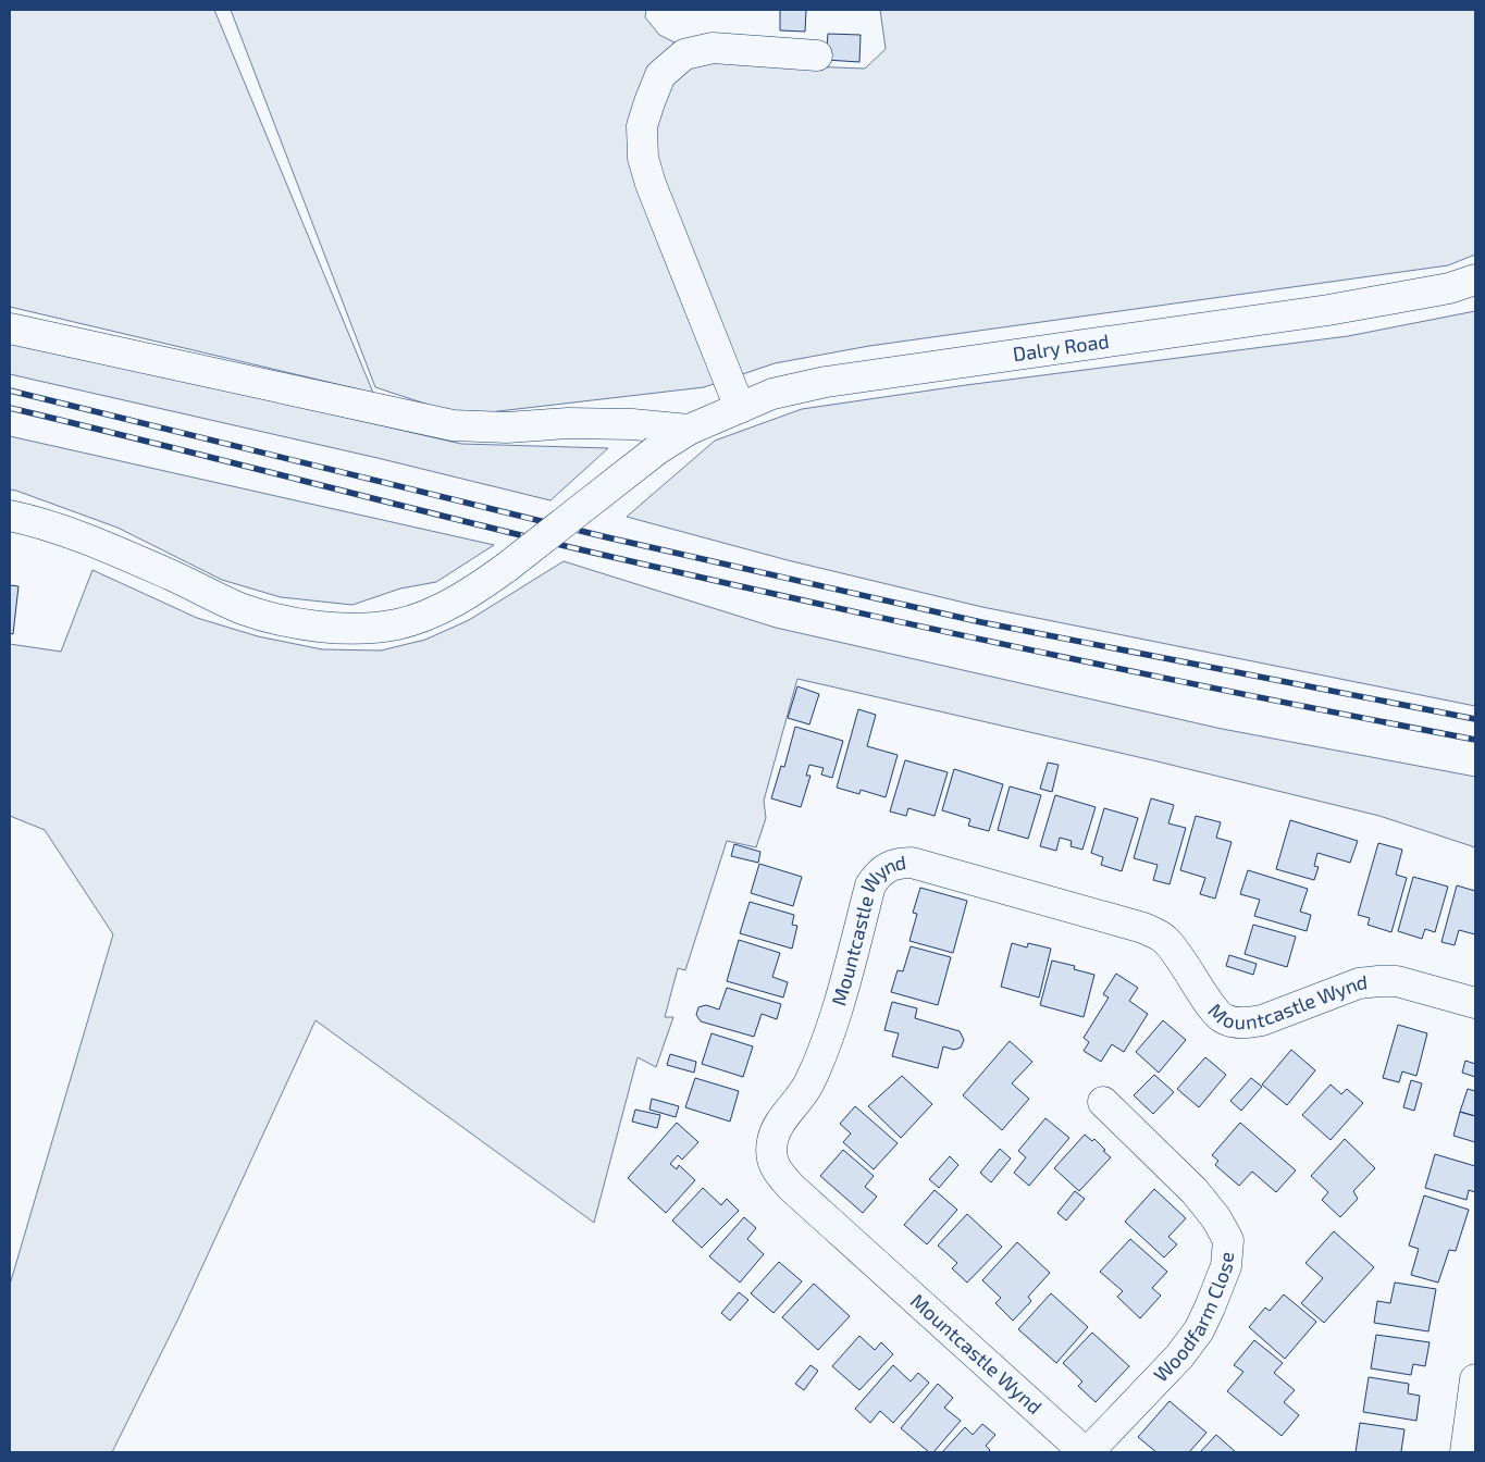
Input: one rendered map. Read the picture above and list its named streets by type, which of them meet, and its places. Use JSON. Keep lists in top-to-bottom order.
{
  "streets": {
    "main road": ["Dalry Road", "Mountcastle Wynd", "Woodfarm Close"]
  },
  "crossings": [
    ["Mountcastle Wynd", "Woodfarm Close"]
  ]
}
